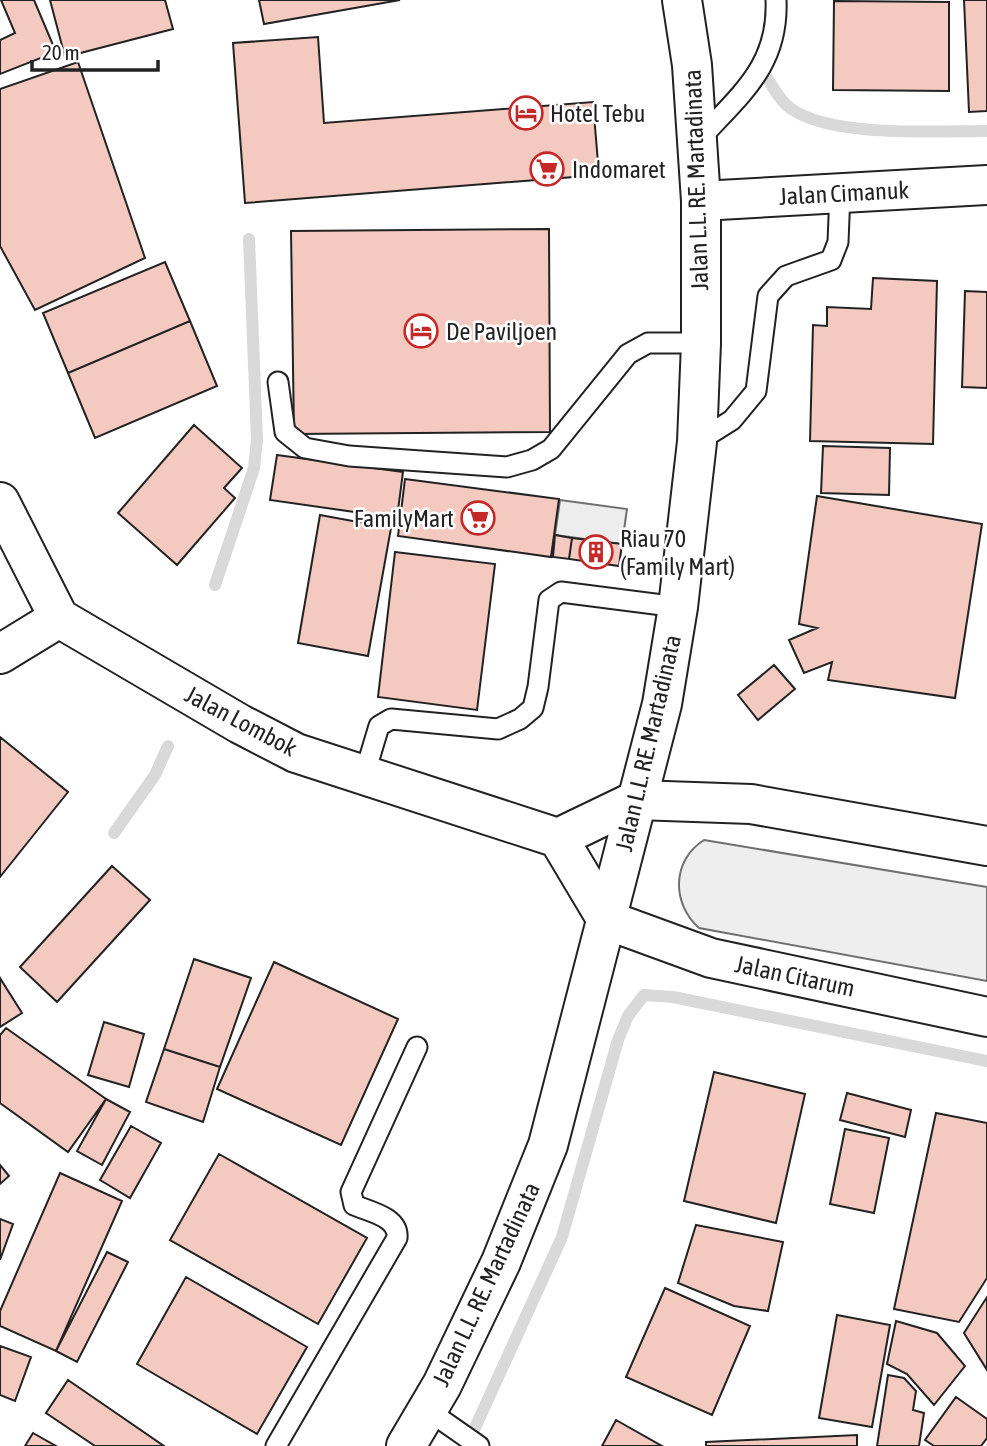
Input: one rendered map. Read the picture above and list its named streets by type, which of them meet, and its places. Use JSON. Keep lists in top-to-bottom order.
{
  "streets": {
    "street": [
      "Jalan L.L. RE. Martadinata",
      "Jalan Cimanuk",
      "Jalan Lombok",
      "Jalan Citarum"
    ]
  },
  "crossings": [
    ["Jalan L.L. RE. Martadinata", "Jalan Cimanuk"],
    ["Jalan L.L. RE. Martadinata", "Jalan Citarum"]
  ],
  "places": {
    "hotel": ["Hotel Tebu", "De Paviljoen"],
    "supermarket": ["Indomaret", "FamilyMart"],
    "building": ["Riau 70 (Family Mart)"]
  },
  "scale_bar": "20 m"
}
